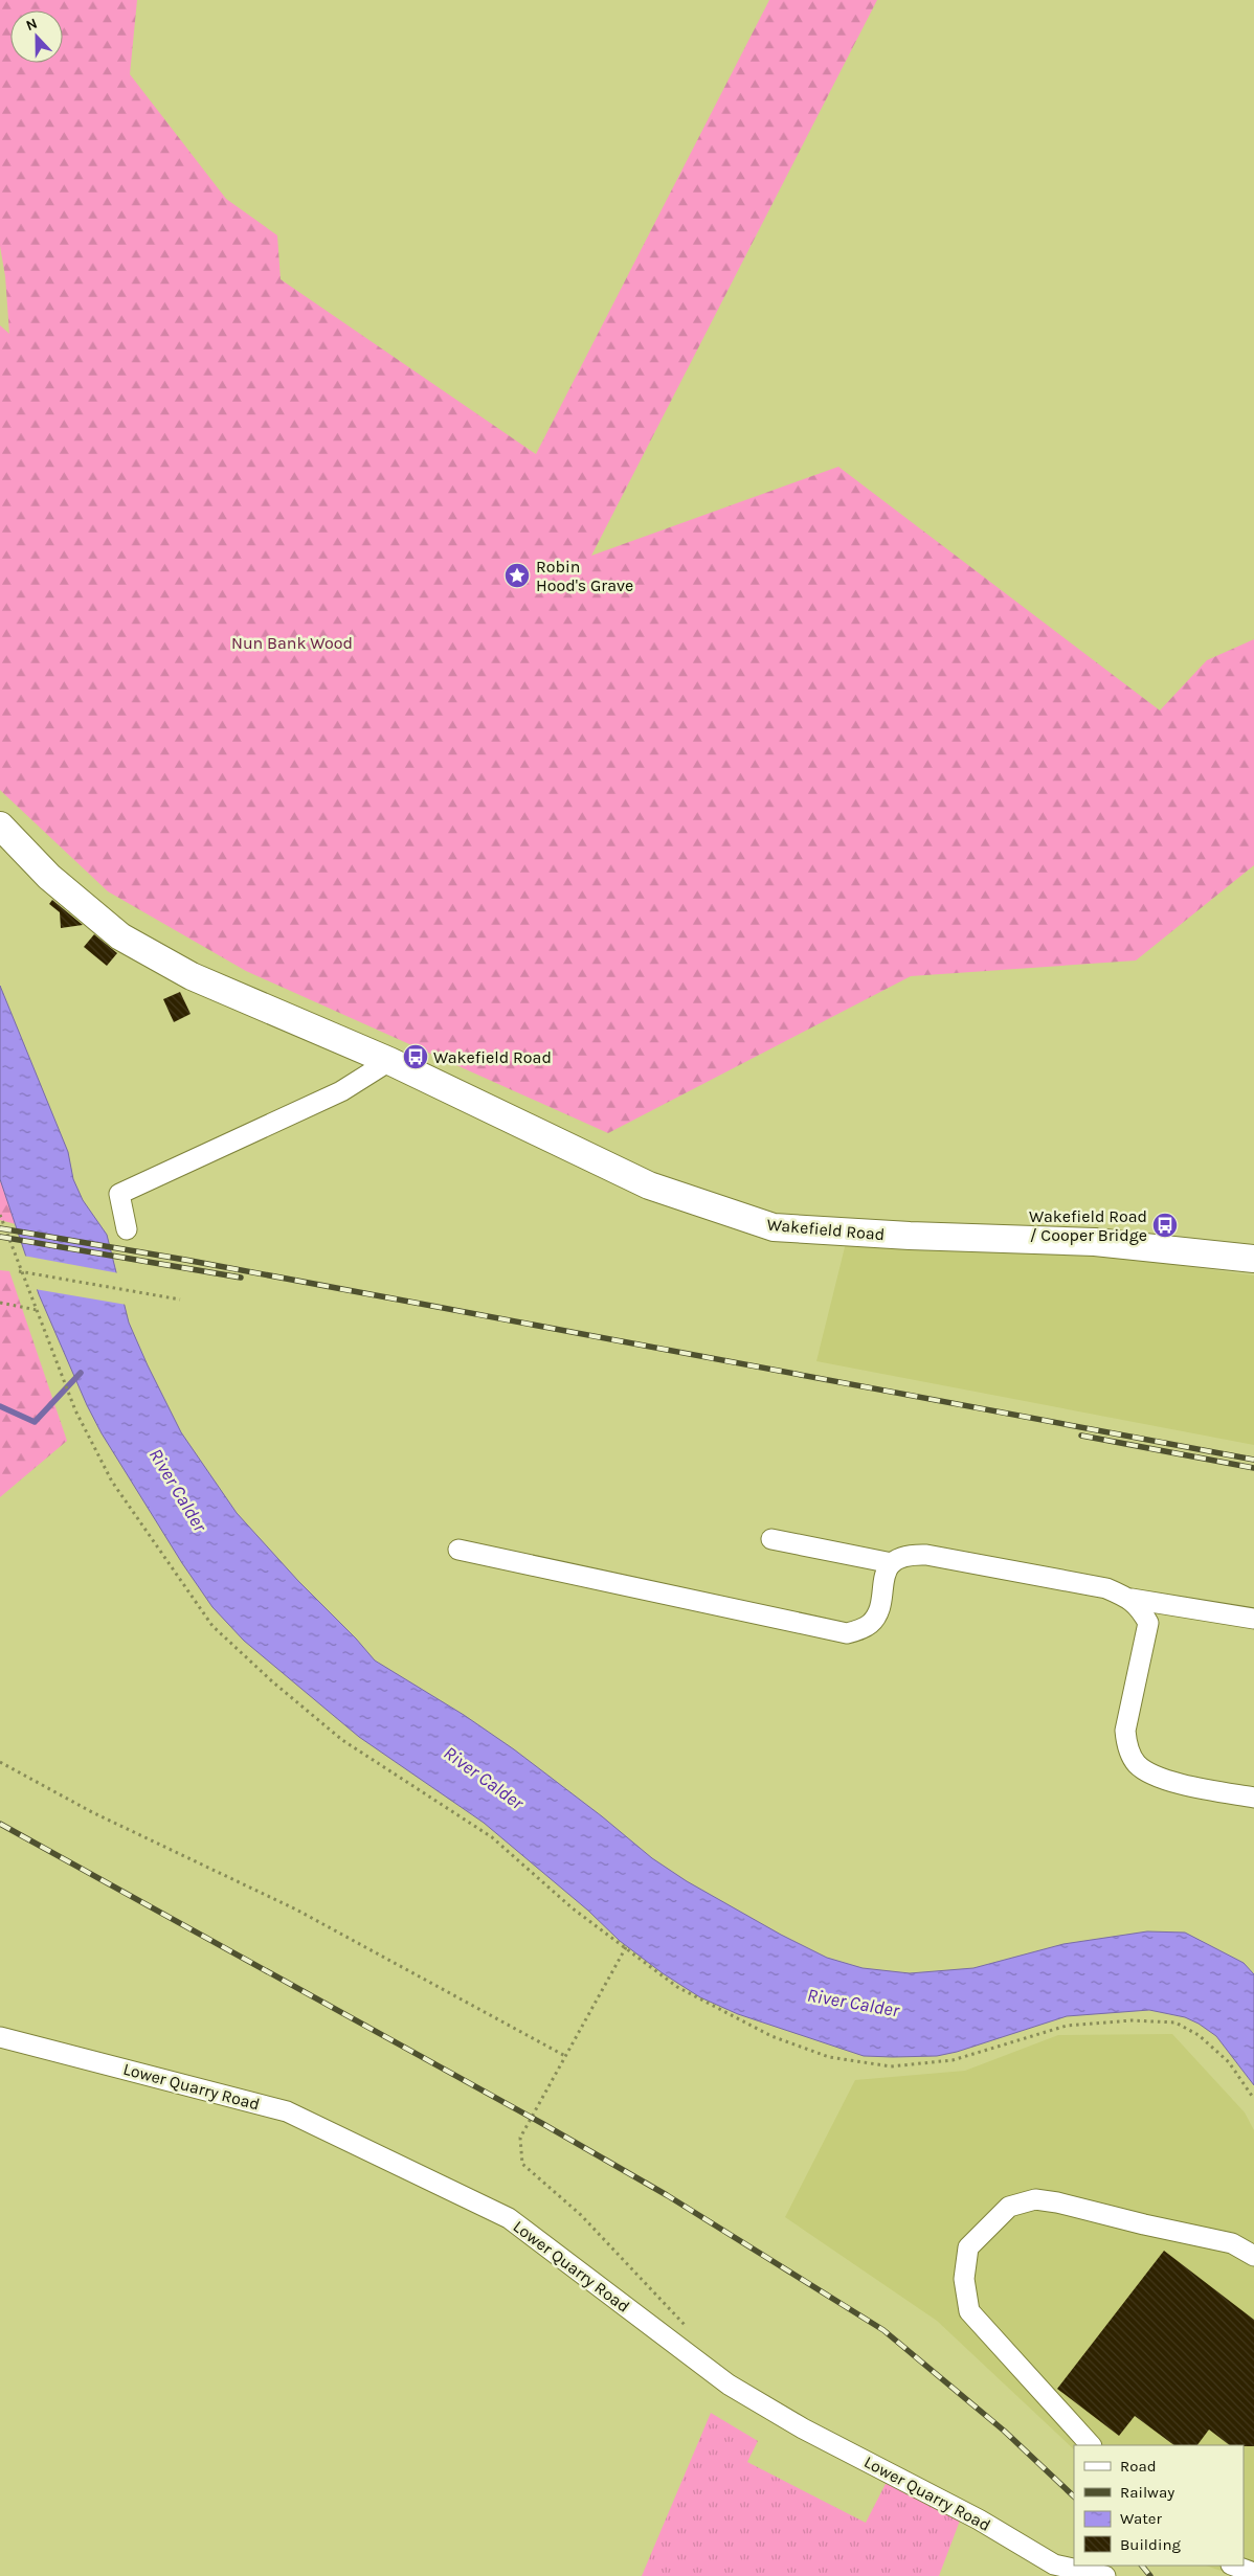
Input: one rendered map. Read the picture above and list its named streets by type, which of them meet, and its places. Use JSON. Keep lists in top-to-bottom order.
{
  "streets": {
    "highway": ["Wakefield Road"],
    "street": ["Lower Quarry Road"]
  },
  "water": ["River Calder"],
  "parks": ["Nun Bank Wood"],
  "places": {
    "place": ["Robin Hood's Grave"],
    "bus stop": ["Wakefield Road", "Wakefield Road / Cooper Bridge"]
  },
  "legend": [
    "Road",
    "Railway",
    "Water",
    "Building"
  ],
  "north": "top"
}
